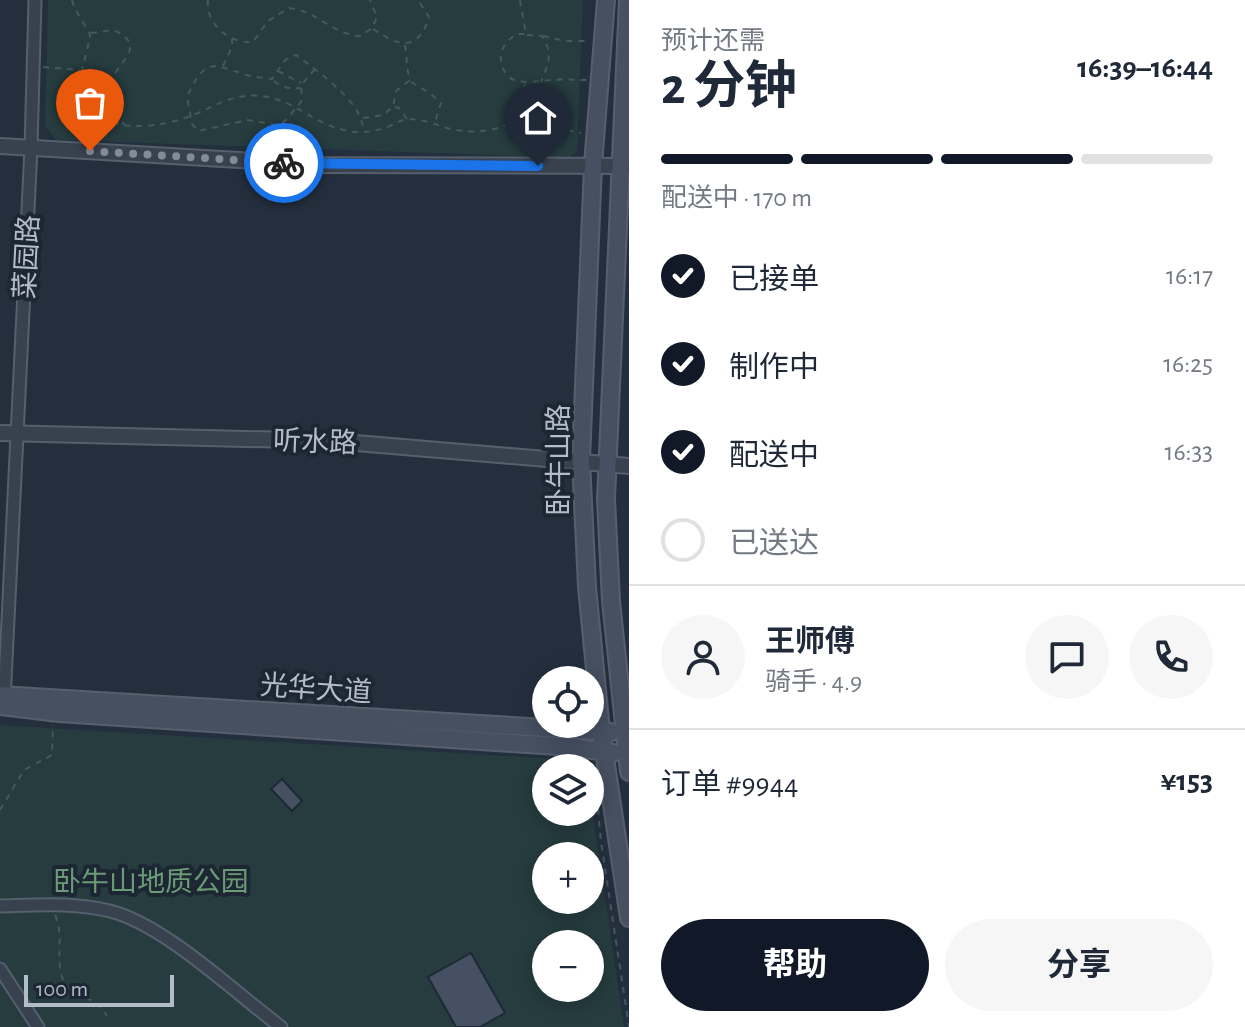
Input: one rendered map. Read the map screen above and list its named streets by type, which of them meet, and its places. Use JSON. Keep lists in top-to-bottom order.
{
  "streets": {
    "main road": ["卧牛山路", "光华大道"],
    "street": ["菜园路", "听水路"]
  },
  "crossings": [
    ["菜园路", "听水路"],
    ["菜园路", "光华大道"],
    ["听水路", "卧牛山路"],
    ["卧牛山路", "光华大道"]
  ],
  "parks": ["卧牛山地质公园"],
  "scale_bar": "100 m",
  "page": {
    "heading": ["2 分钟", "预计还需", "16:39–16:44"],
    "panel": [
      "王师傅",
      "骑手 · 4.9",
      "订单 #9944",
      "¥153"
    ],
    "bar": "配送中 · 170 m",
    "list": [
      ["已接单", "16:17"],
      ["制作中", "16:25"],
      ["配送中", "16:33"],
      "已送达"
    ],
    "map_buttons": ["+", "−"],
    "buttons": ["帮助", "分享"],
    "scale": "100 m"
  }
}
